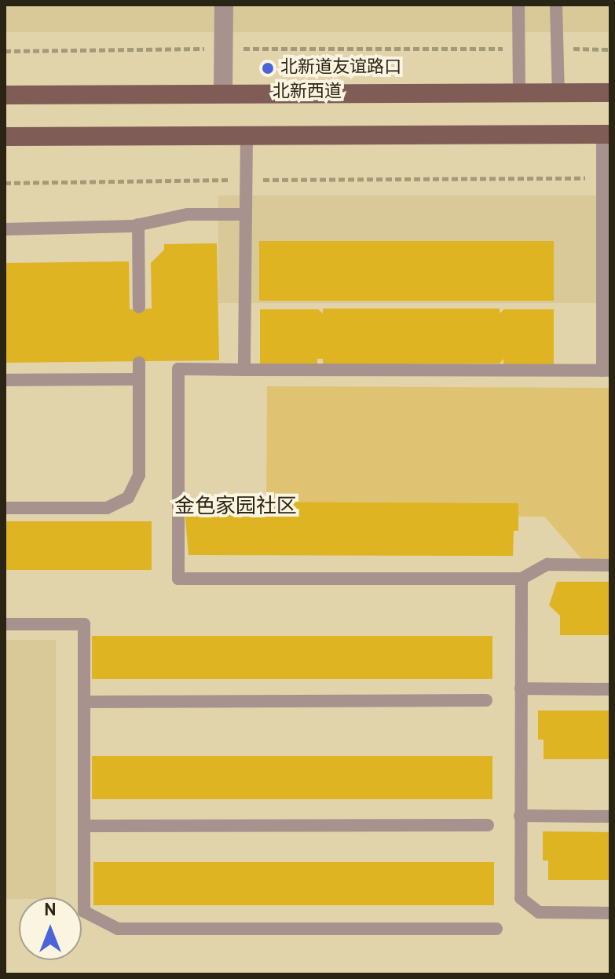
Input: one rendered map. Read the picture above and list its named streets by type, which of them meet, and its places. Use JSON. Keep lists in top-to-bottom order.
{
  "streets": {
    "main road": ["北新西道"]
  },
  "districts": ["金色家园社区"],
  "places": ["北新道友谊路口"],
  "north": "top"
}
